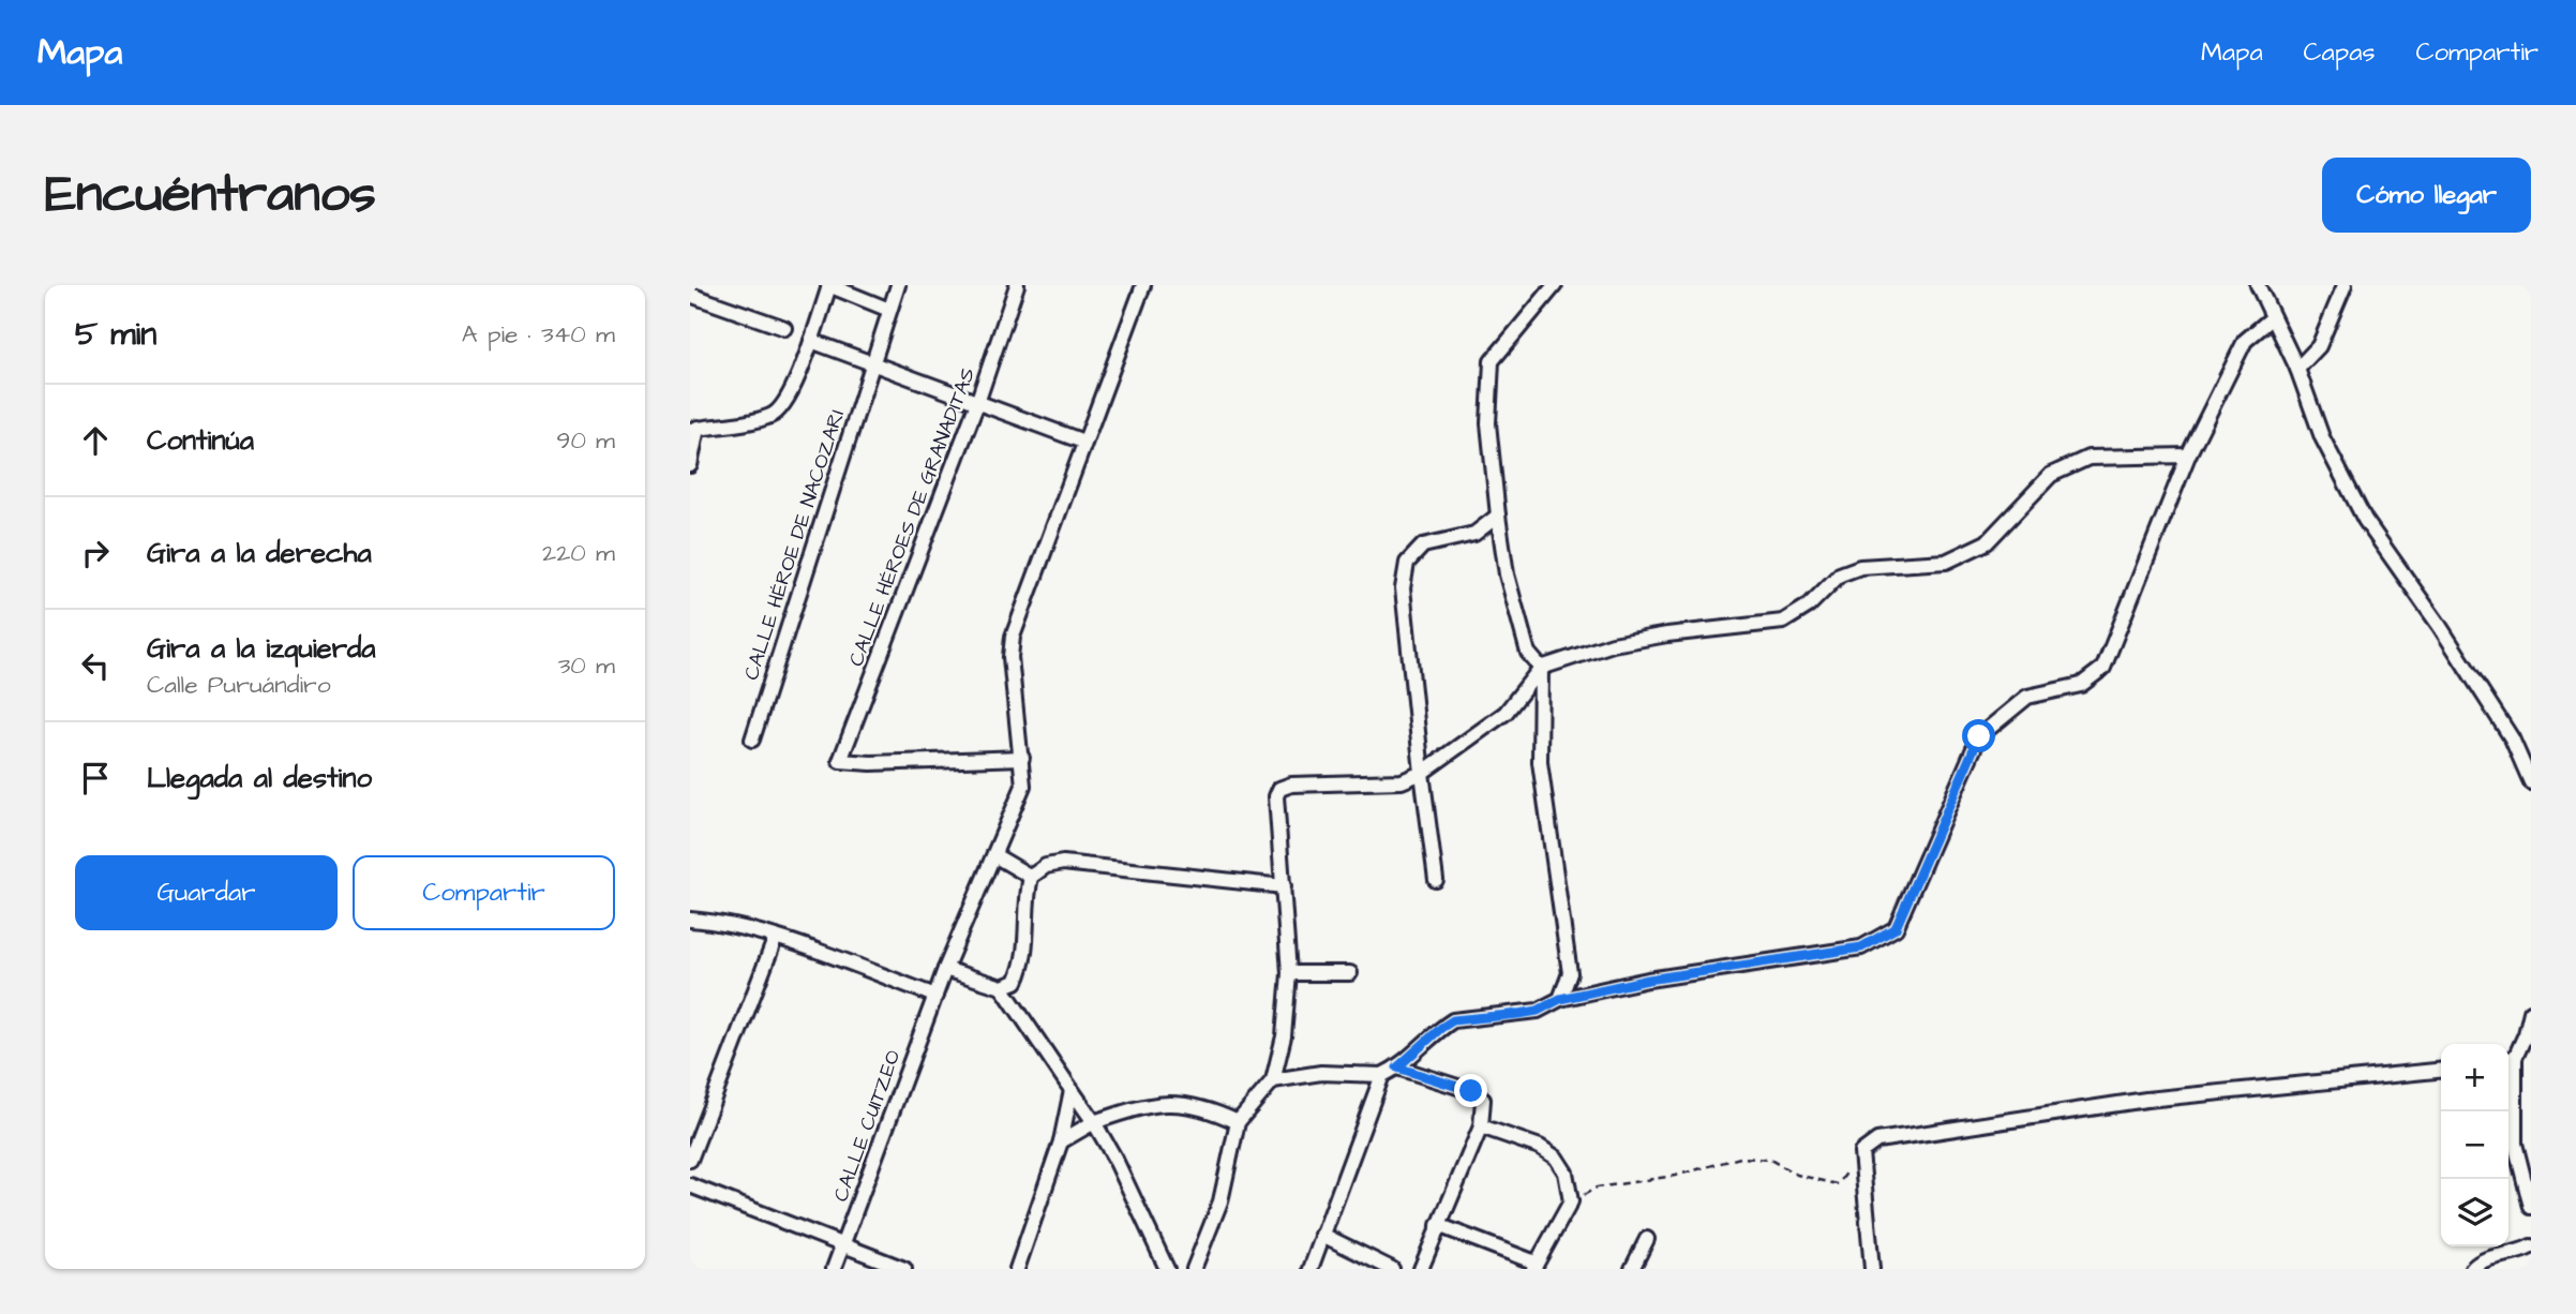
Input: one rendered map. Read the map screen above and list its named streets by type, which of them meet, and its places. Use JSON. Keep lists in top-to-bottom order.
{
  "streets": {
    "street": ["CALLE HÉROES DE GRANADITAS", "CALLE HÉROE DE NACOZARI", "CALLE CUITZEO"]
  },
  "crossings": [
    ["CALLE HÉROES DE GRANADITAS", "CALLE CUITZEO"]
  ],
  "page": {
    "header": "Mapa",
    "nav": ["Mapa", "Capas", "Compartir"],
    "buttons": [
      "Cómo llegar",
      ["Guardar", "Compartir"]
    ],
    "title": "Encuéntranos",
    "heading": ["5 min", "A pie · 340 m"],
    "list": [
      ["Continúa", "90 m"],
      ["Gira a la derecha", "220 m"],
      ["Gira a la izquierda", "Calle Puruándiro", "30 m"],
      "Llegada al destino"
    ],
    "map_buttons": ["+", "−"]
  }
}
